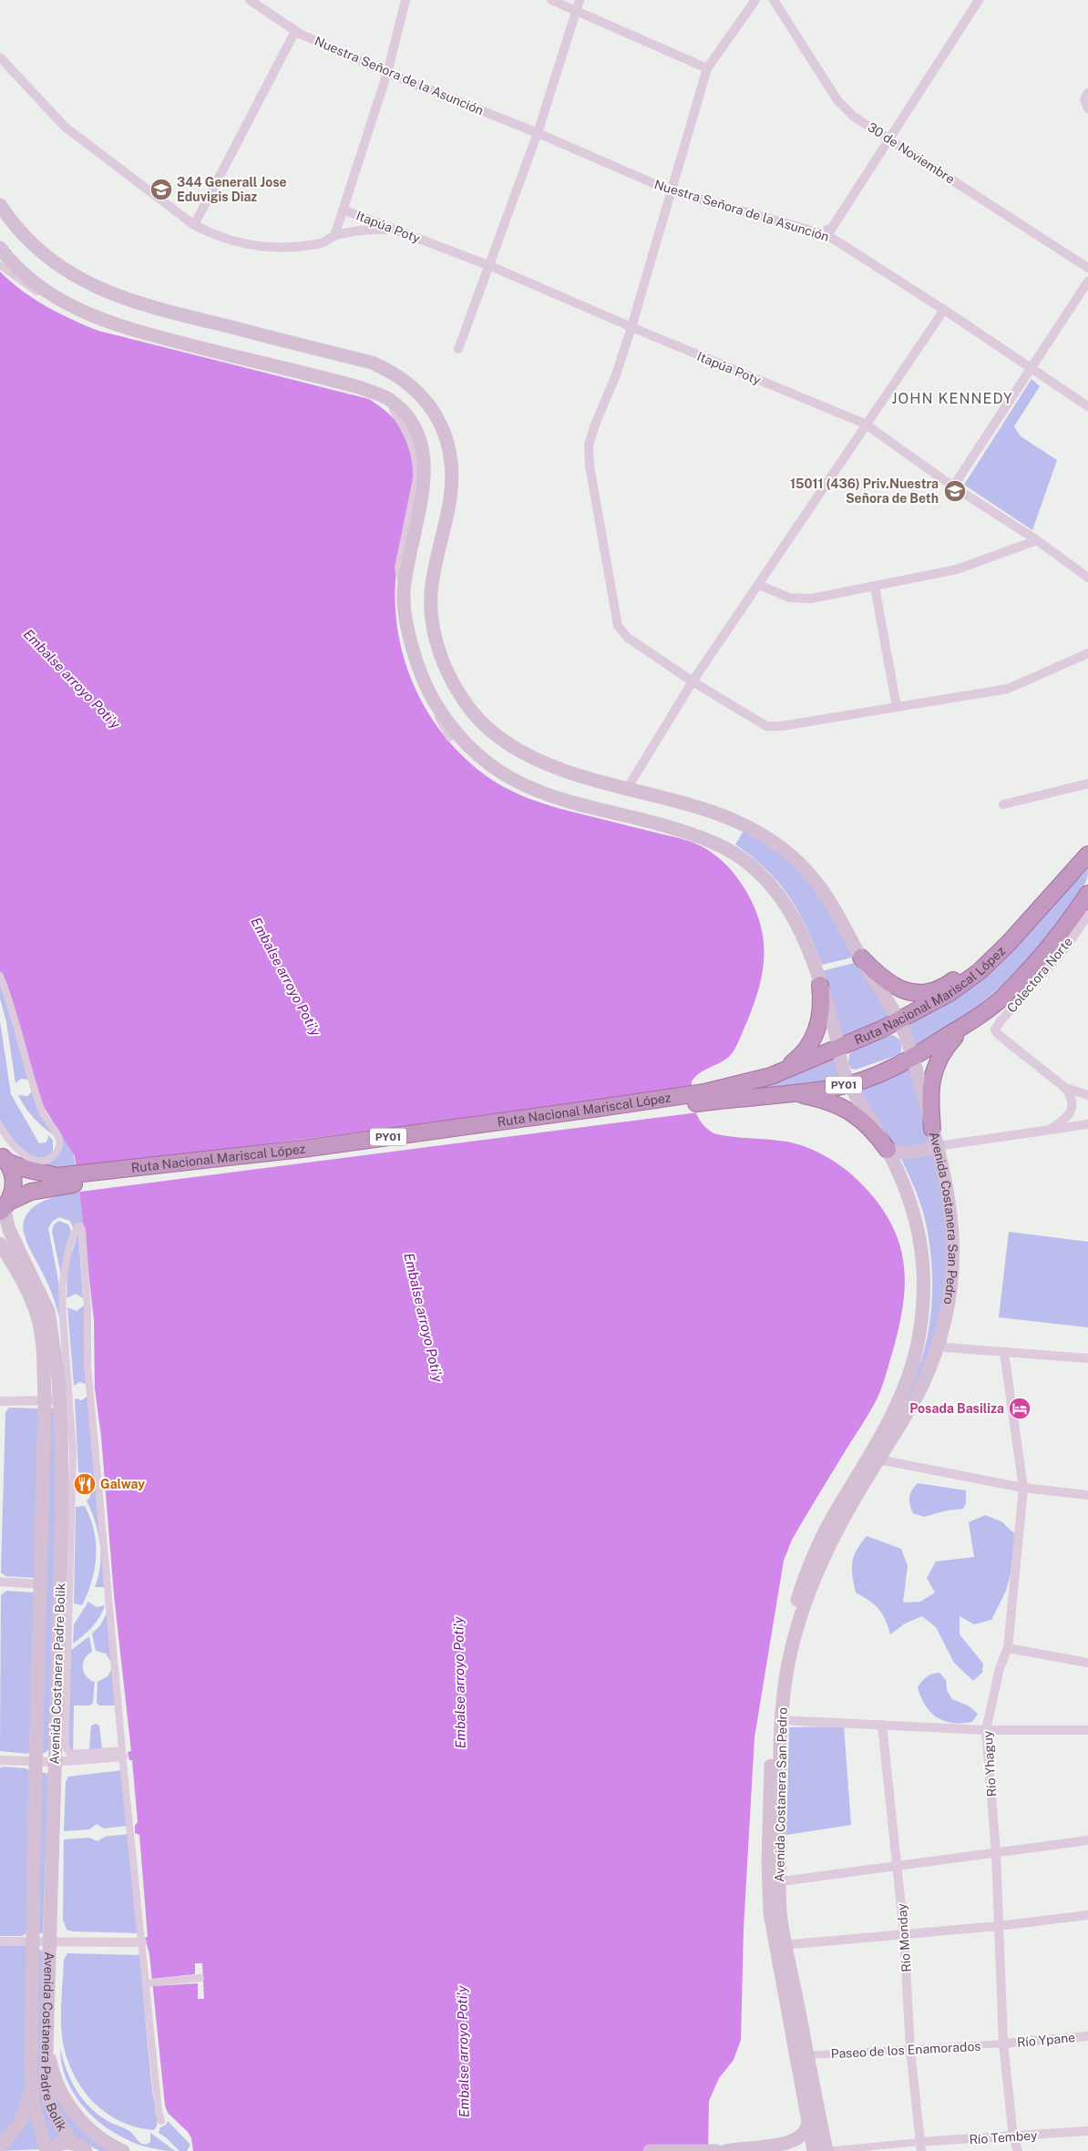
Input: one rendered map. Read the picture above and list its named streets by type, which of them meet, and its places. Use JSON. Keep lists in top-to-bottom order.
{
  "streets": {
    "highway": ["Ruta Nacional Mariscal López", "PY01"],
    "main road": ["Avenida Costanera San Pedro", "Avenida Costanera Padre Bolik"],
    "street": [
      "Nuestra Señora de la Asunción",
      "30 de Noviembre",
      "Itapúa Poty",
      "Colectora Norte",
      "Río Yhaguy",
      "Río Monday",
      "Río Ypane",
      "Paseo de los Enamorados",
      "Río Tembey"
    ]
  },
  "crossings": [
    ["Ruta Nacional Mariscal López", "Avenida Costanera San Pedro"],
    ["Ruta Nacional Mariscal López", "Avenida Costanera Padre Bolik"],
    ["Avenida Costanera San Pedro", "Paseo de los Enamorados"],
    ["Río Yhaguy", "Río Ypane"],
    ["Río Yhaguy", "Paseo de los Enamorados"],
    ["Río Yhaguy", "Río Tembey"],
    ["Río Monday", "Paseo de los Enamorados"],
    ["Río Monday", "Río Tembey"],
    ["Río Ypane", "Paseo de los Enamorados"]
  ],
  "districts": ["JOHN KENNEDY"],
  "water": ["Embalse arroyo Poti'y"],
  "places": {
    "school or university": ["344 Generall Jose Eduvigis Diaz", "15011 (436) Priv.Nuestra Señora de Beth"],
    "hotel": ["Posada Basiliza"],
    "restaurant": ["Galway"]
  }
}
